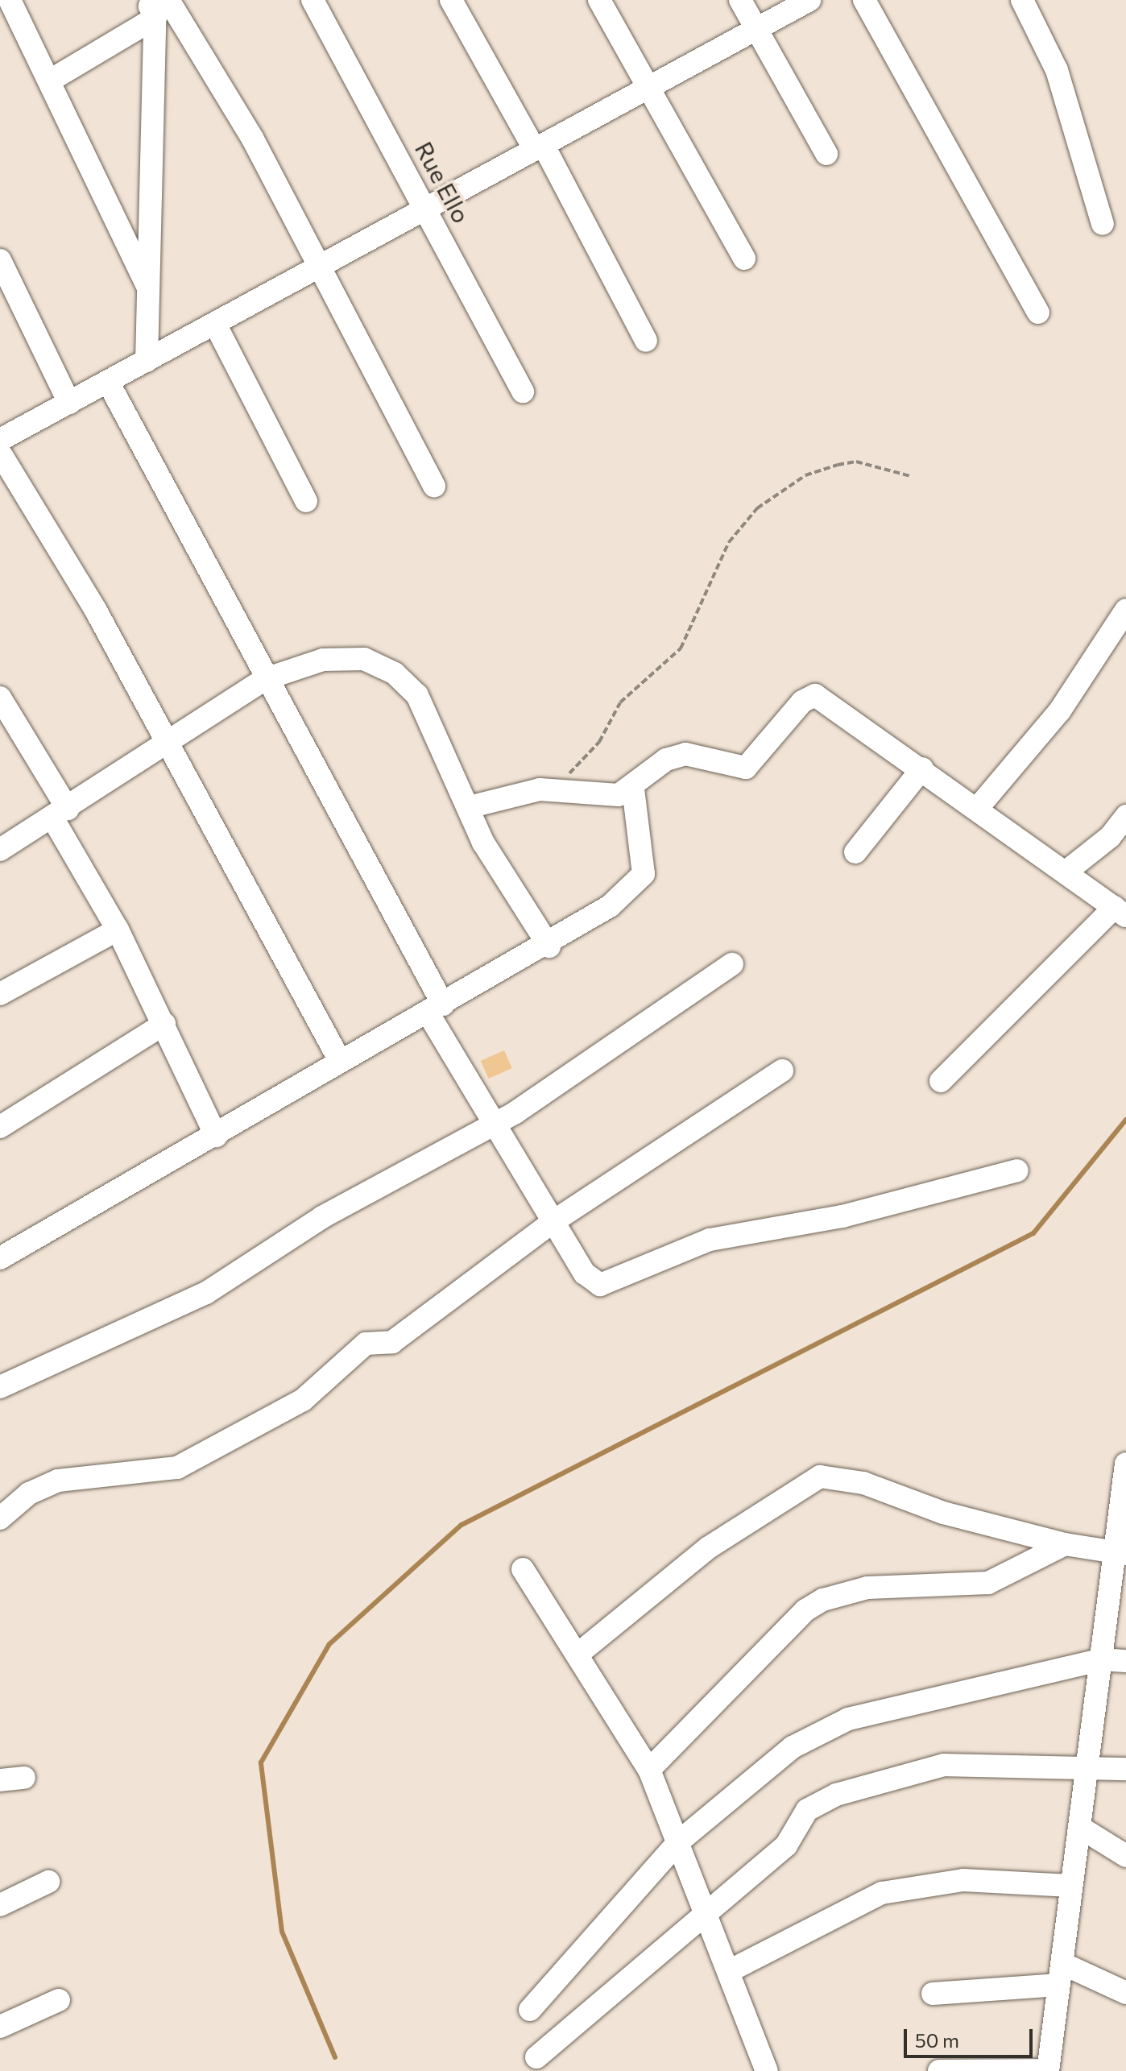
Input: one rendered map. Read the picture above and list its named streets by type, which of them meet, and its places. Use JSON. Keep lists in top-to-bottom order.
{
  "streets": {
    "street": ["Rue Ello"]
  },
  "scale_bar": "50 m"
}
